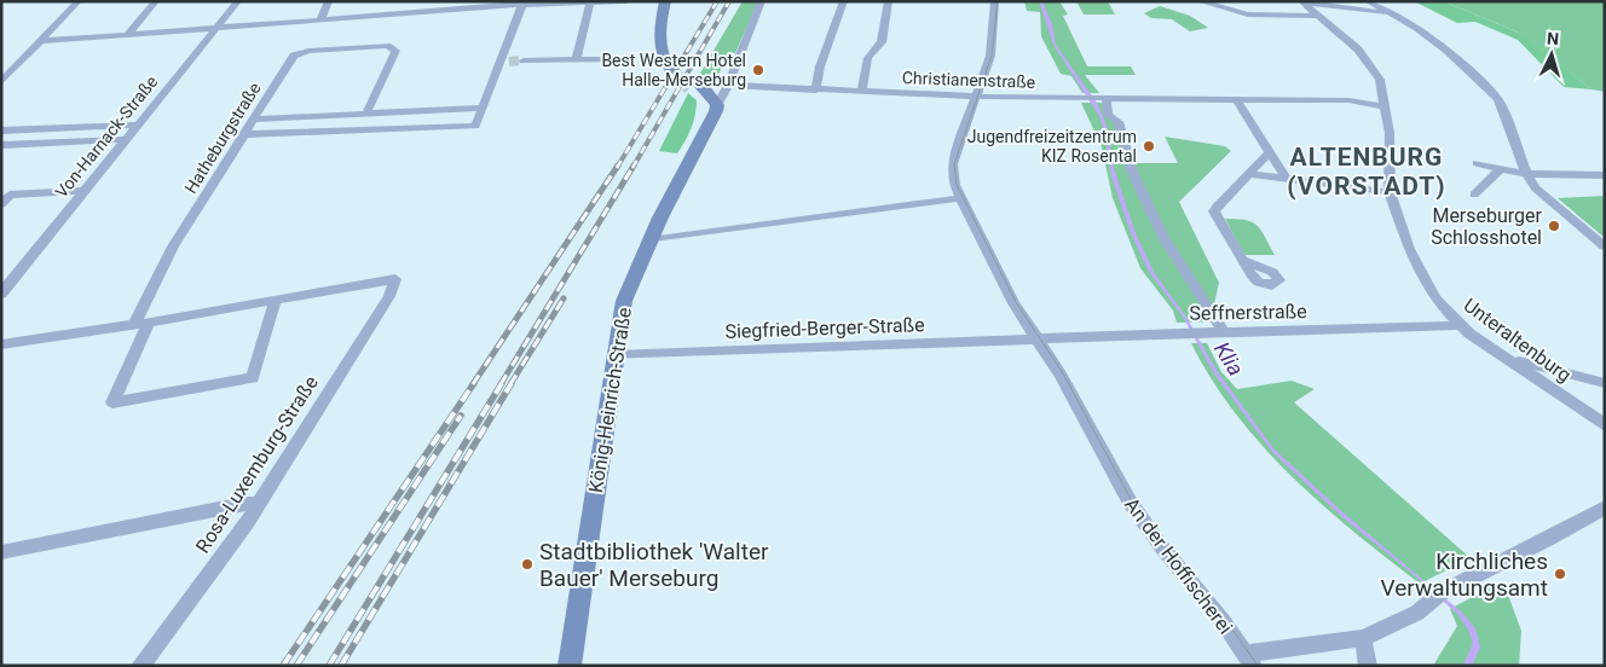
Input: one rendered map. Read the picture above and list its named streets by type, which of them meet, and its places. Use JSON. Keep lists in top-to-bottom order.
{
  "streets": {
    "main road": ["König-Heinrich-Straße"],
    "street": [
      "Christianenstraße",
      "Von-Harnack-Straße",
      "Hatheburgstraße",
      "Seffnerstraße",
      "Siegfried-Berger-Straße",
      "Unteraltenburg",
      "Rosa-Luxemburg-Straße",
      "An der Hoffischerei"
    ]
  },
  "crossings": [
    ["Christianenstraße", "Unteraltenburg"],
    ["Christianenstraße", "König-Heinrich-Straße"],
    ["Hatheburgstraße", "Rosa-Luxemburg-Straße"],
    ["Seffnerstraße", "Siegfried-Berger-Straße"],
    ["Seffnerstraße", "Unteraltenburg"],
    ["Seffnerstraße", "An der Hoffischerei"],
    ["Siegfried-Berger-Straße", "König-Heinrich-Straße"],
    ["Siegfried-Berger-Straße", "An der Hoffischerei"]
  ],
  "districts": ["ALTENBURG (VORSTADT)"],
  "water": ["Klia"],
  "places": [
    "Best Western Hotel Halle-Merseburg",
    "Jugendfreizeitzentrum KIZ Rosental",
    "Merseburger Schlosshotel",
    "Stadtbibliothek 'Walter Bauer' Merseburg",
    "Kirchliches Verwaltungsamt"
  ],
  "north": "top"
}
